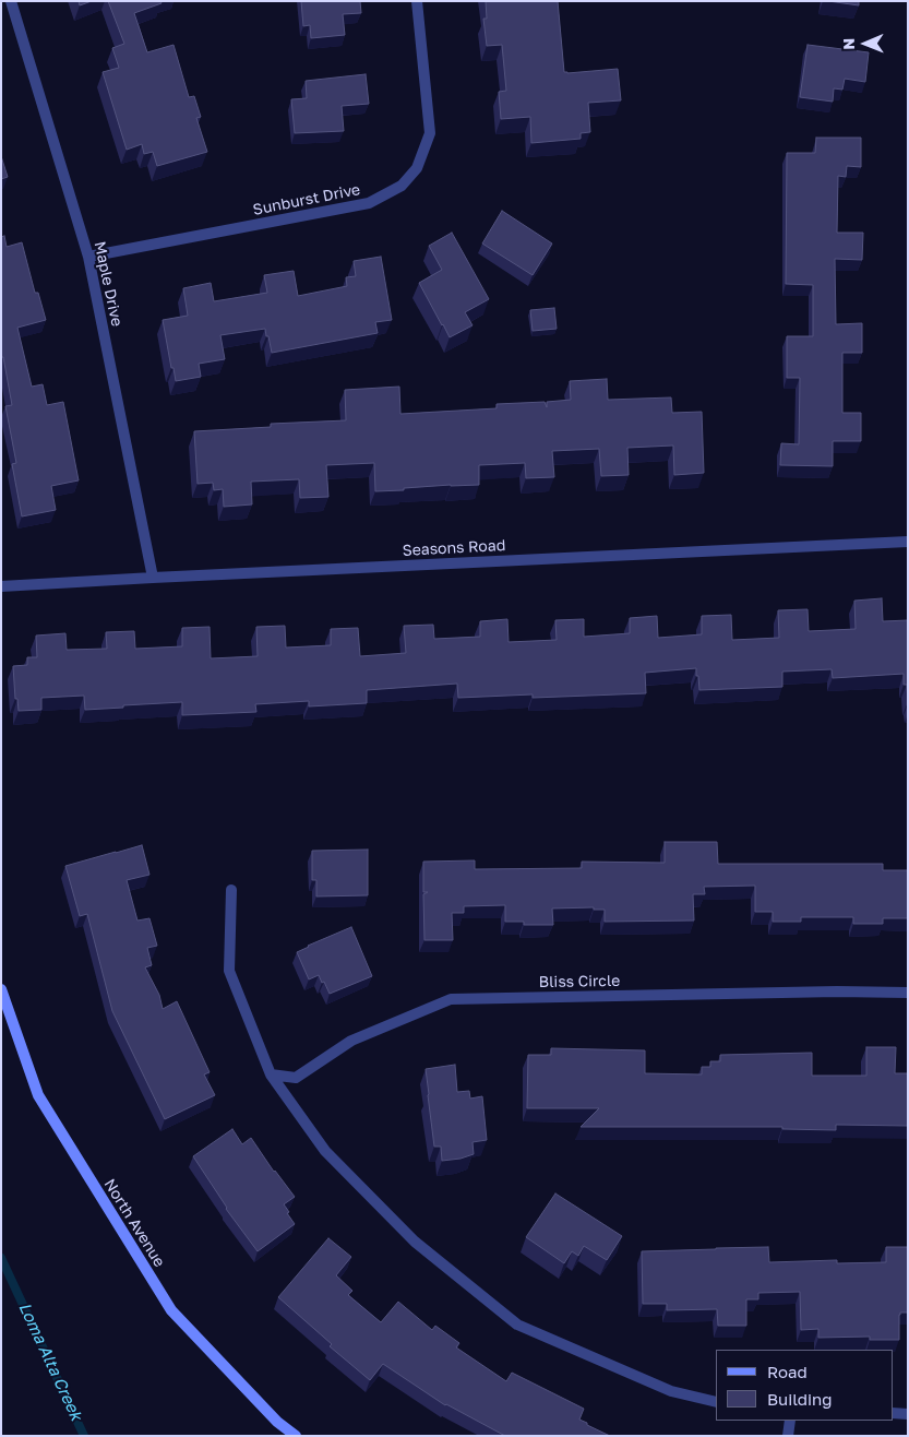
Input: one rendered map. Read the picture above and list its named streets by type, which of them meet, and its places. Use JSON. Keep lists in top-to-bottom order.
{
  "streets": {
    "main road": ["North Avenue"],
    "street": [
      "Sunburst Drive",
      "Maple Drive",
      "Seasons Road",
      "Bliss Circle"
    ]
  },
  "crossings": [
    ["Sunburst Drive", "Maple Drive"],
    ["Maple Drive", "Seasons Road"]
  ],
  "water": ["Loma Alta Creek"],
  "legend": ["Road", "Building"],
  "north": "left"
}
